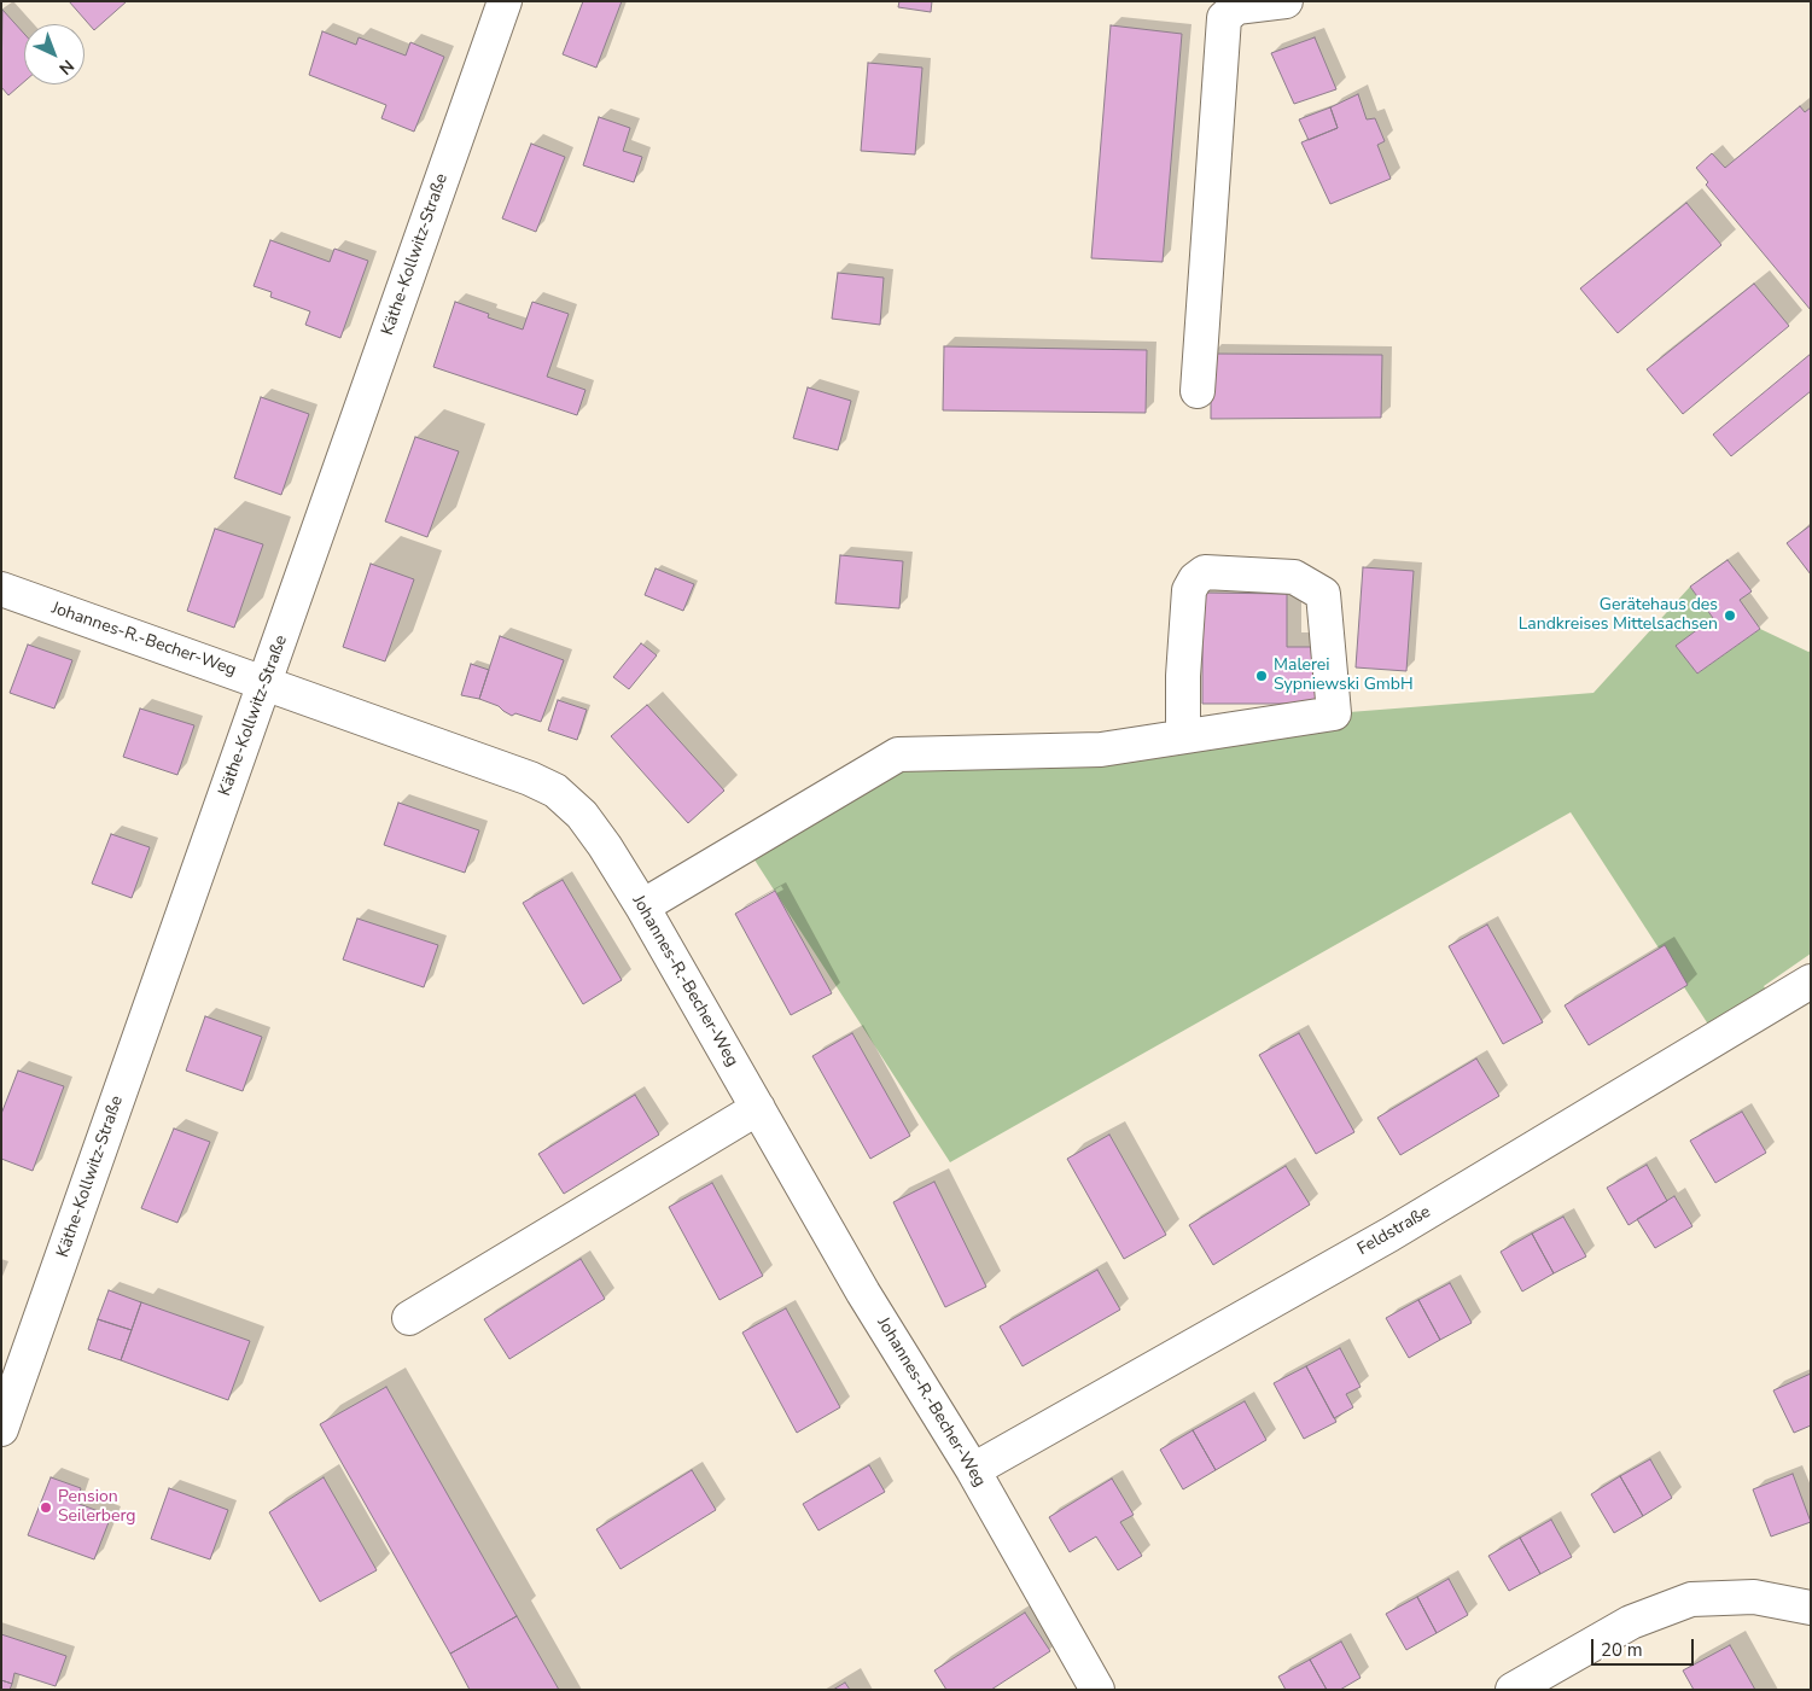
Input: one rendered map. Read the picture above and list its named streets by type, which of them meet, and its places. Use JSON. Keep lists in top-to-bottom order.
{
  "streets": {
    "street": ["Käthe-Kollwitz-Straße", "Johannes-R.-Becher-Weg", "Feldstraße"]
  },
  "crossings": [
    ["Käthe-Kollwitz-Straße", "Johannes-R.-Becher-Weg"],
    ["Johannes-R.-Becher-Weg", "Feldstraße"]
  ],
  "places": ["Gerätehaus des Landkreises Mittelsachsen", "Malerei Sypniewski GmbH", "Pension Seilerberg"],
  "scale_bar": "20 m",
  "north": "bottom right"
}
